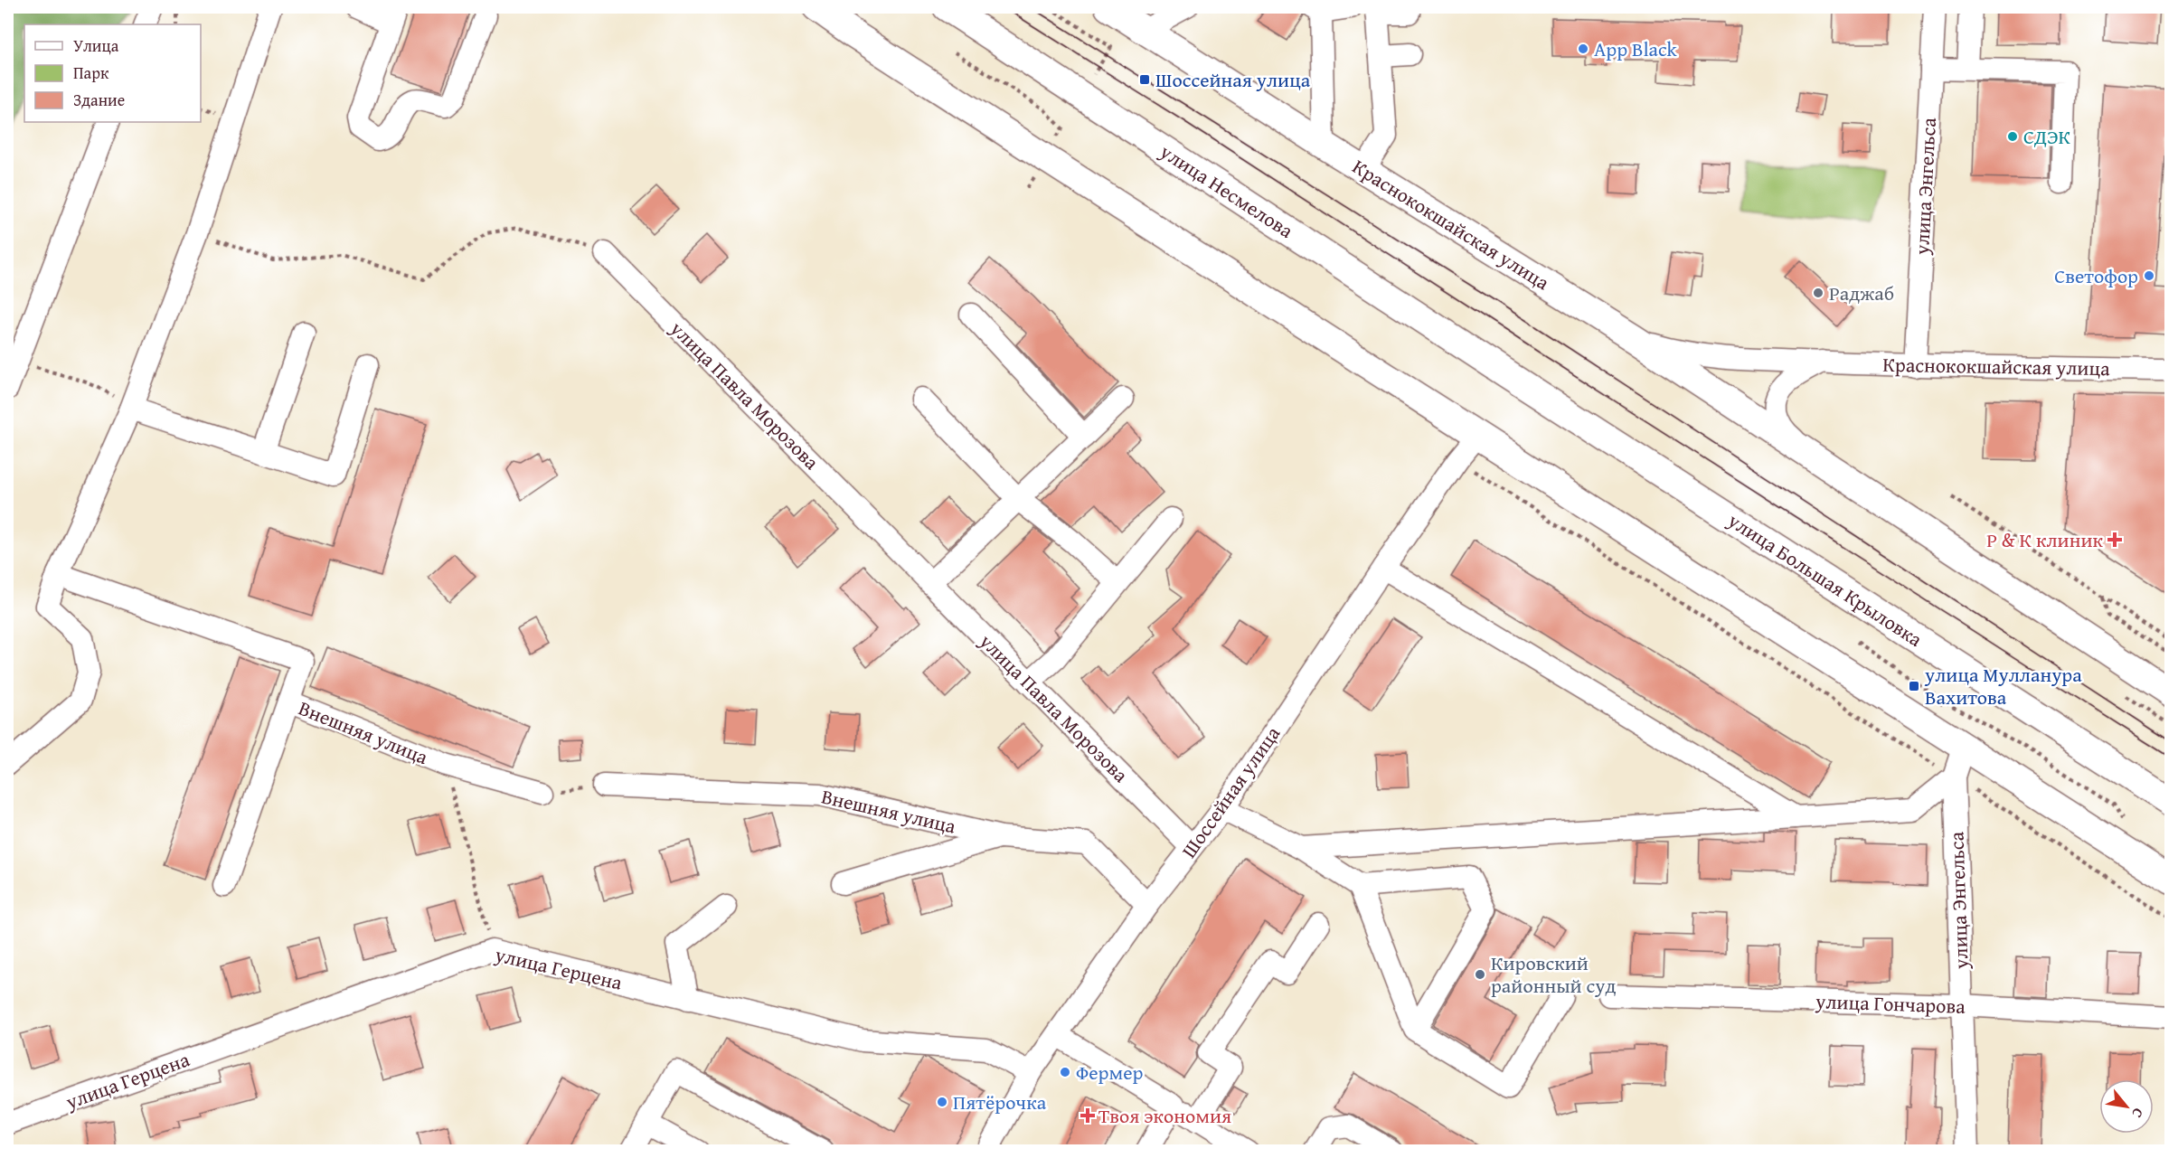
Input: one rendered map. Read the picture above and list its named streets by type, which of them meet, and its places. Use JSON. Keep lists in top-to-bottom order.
{
  "streets": {
    "main road": ["улица Несмелова", "Краснококшайская улица", "улица Большая Крыловка"],
    "street": [
      "улица Энгельса",
      "улица Павла Морозова",
      "Внешняя улица",
      "Шоссейная улица",
      "улица Герцена",
      "улица Гончарова"
    ]
  },
  "crossings": [
    ["улица Энгельса", "Краснококшайская улица"],
    ["улица Энгельса", "улица Гончарова"],
    ["улица Несмелова", "улица Большая Крыловка"],
    ["улица Павла Морозова", "Шоссейная улица"],
    ["Внешняя улица", "Шоссейная улица"],
    ["Шоссейная улица", "улица Герцена"]
  ],
  "places": {
    "other": [
      "App Black",
      "СДЭК",
      "Светофор",
      "Раджаб",
      "Кировский районный суд",
      "Фермер",
      "Пятёрочка"
    ],
    "transit": ["Шоссейная улица", "улица Мулланура Вахитова"],
    "health": ["Р & К клиник", "Твоя экономия"]
  },
  "legend": ["Улица", "Парк", "Здание"],
  "north": "bottom right"
}
